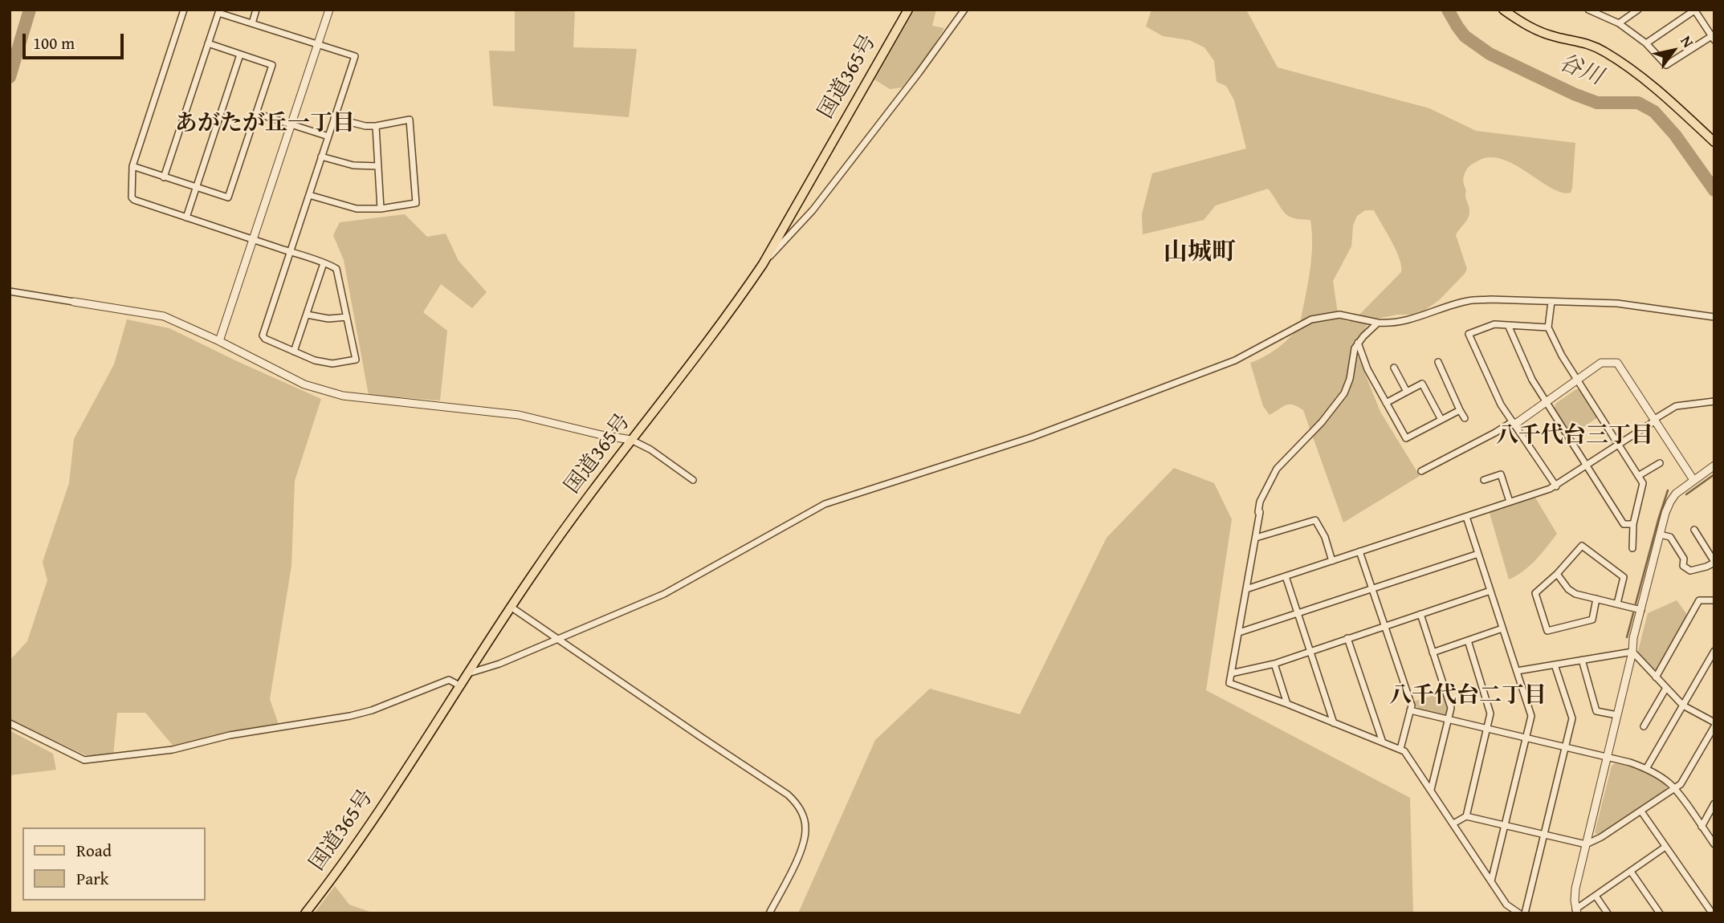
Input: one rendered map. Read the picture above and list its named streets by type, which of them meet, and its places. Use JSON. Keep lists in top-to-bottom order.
{
  "streets": {
    "main road": ["国道365号"]
  },
  "districts": [
    "あがたが丘一丁目",
    "山城町",
    "八千代台三丁目",
    "八千代台二丁目"
  ],
  "water": ["谷川"],
  "legend": ["Road", "Park"],
  "scale_bar": "100 m",
  "north": "top right"
}
